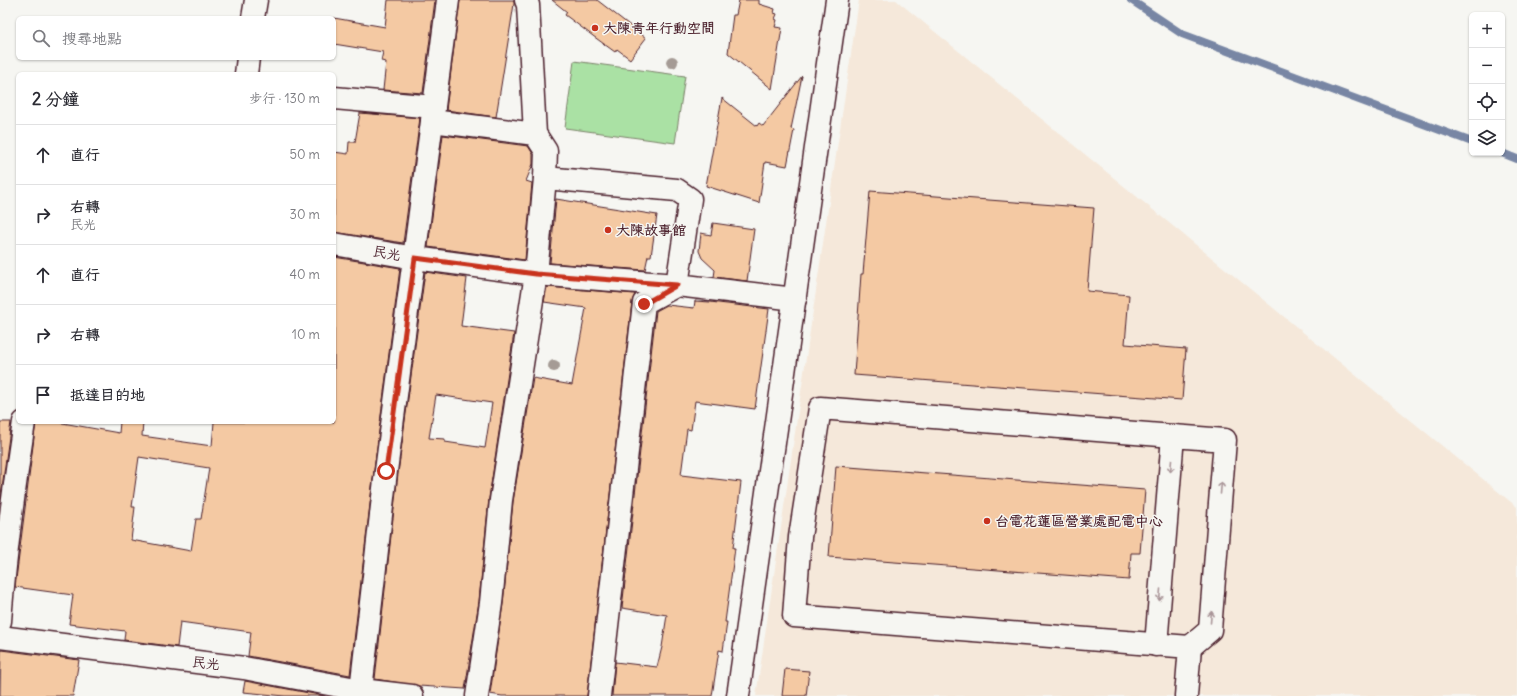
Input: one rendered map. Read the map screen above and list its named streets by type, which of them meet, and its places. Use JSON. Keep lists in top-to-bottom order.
{
  "streets": {
    "street": ["民光"]
  },
  "places": ["大陳青年行動空間", "大陳故事館", "台電花蓮區營業處配電中心"],
  "page": {
    "map_buttons": ["+", "−"],
    "search": "搜尋地點",
    "heading": ["2 分鐘", "步行 · 130 m"],
    "list": [
      ["直行", "50 m"],
      ["右轉", "民光", "30 m"],
      ["直行", "40 m"],
      ["右轉", "10 m"],
      "抵達目的地"
    ]
  }
}
